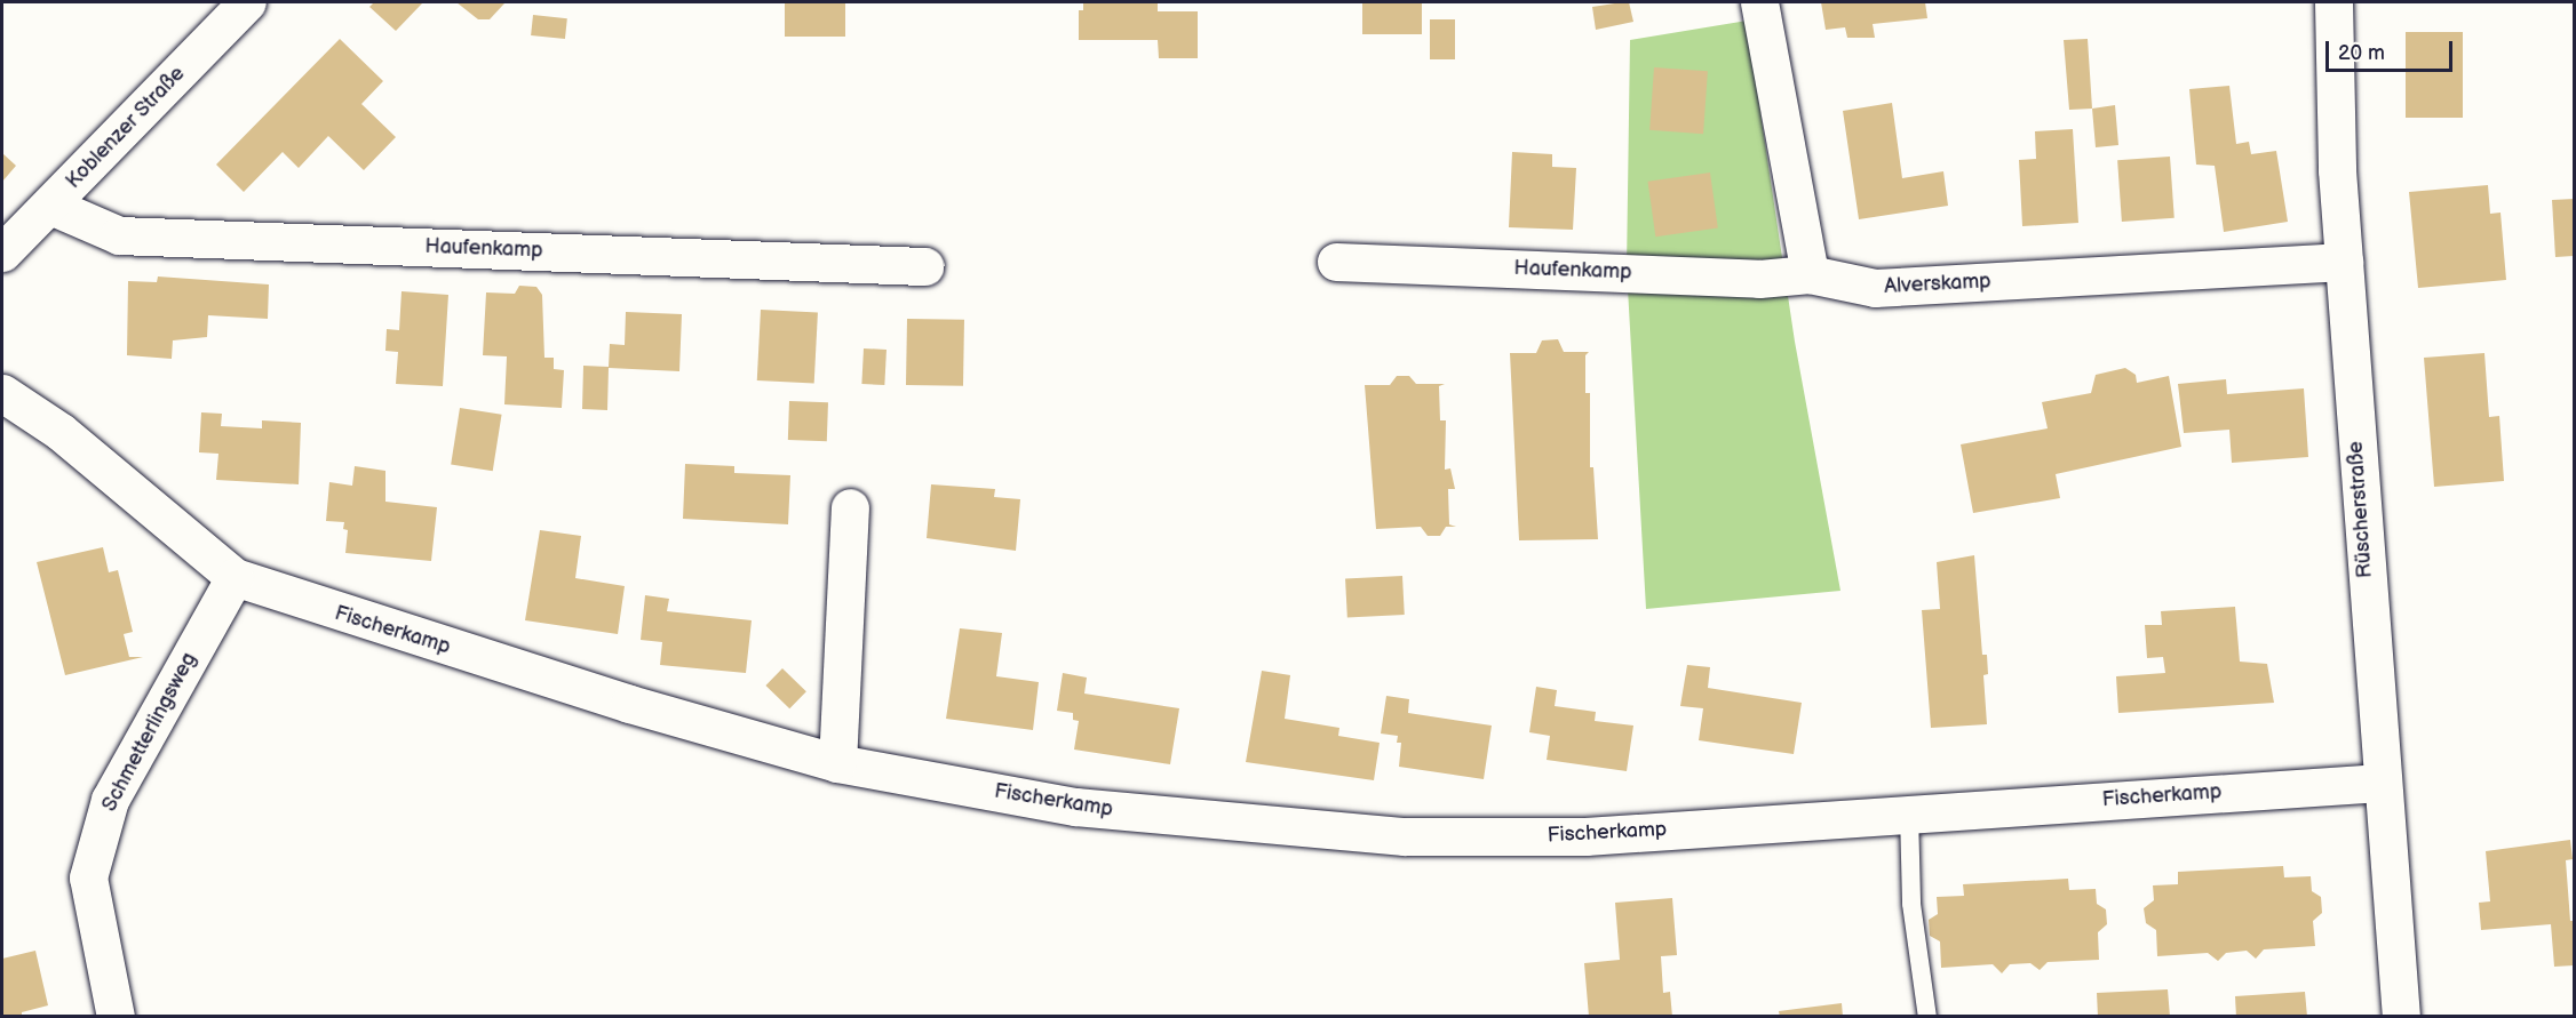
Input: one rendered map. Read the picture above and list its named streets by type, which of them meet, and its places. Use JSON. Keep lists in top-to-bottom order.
{
  "streets": {
    "street": [
      "Koblenzer Straße",
      "Haufenkamp",
      "Alverskamp",
      "Rüscherstraße",
      "Fischerkamp",
      "Schmetterlingsweg"
    ]
  },
  "crossings": [
    ["Koblenzer Straße", "Haufenkamp"],
    ["Haufenkamp", "Alverskamp"],
    ["Alverskamp", "Rüscherstraße"],
    ["Rüscherstraße", "Fischerkamp"],
    ["Fischerkamp", "Schmetterlingsweg"]
  ],
  "scale_bar": "20 m"
}
